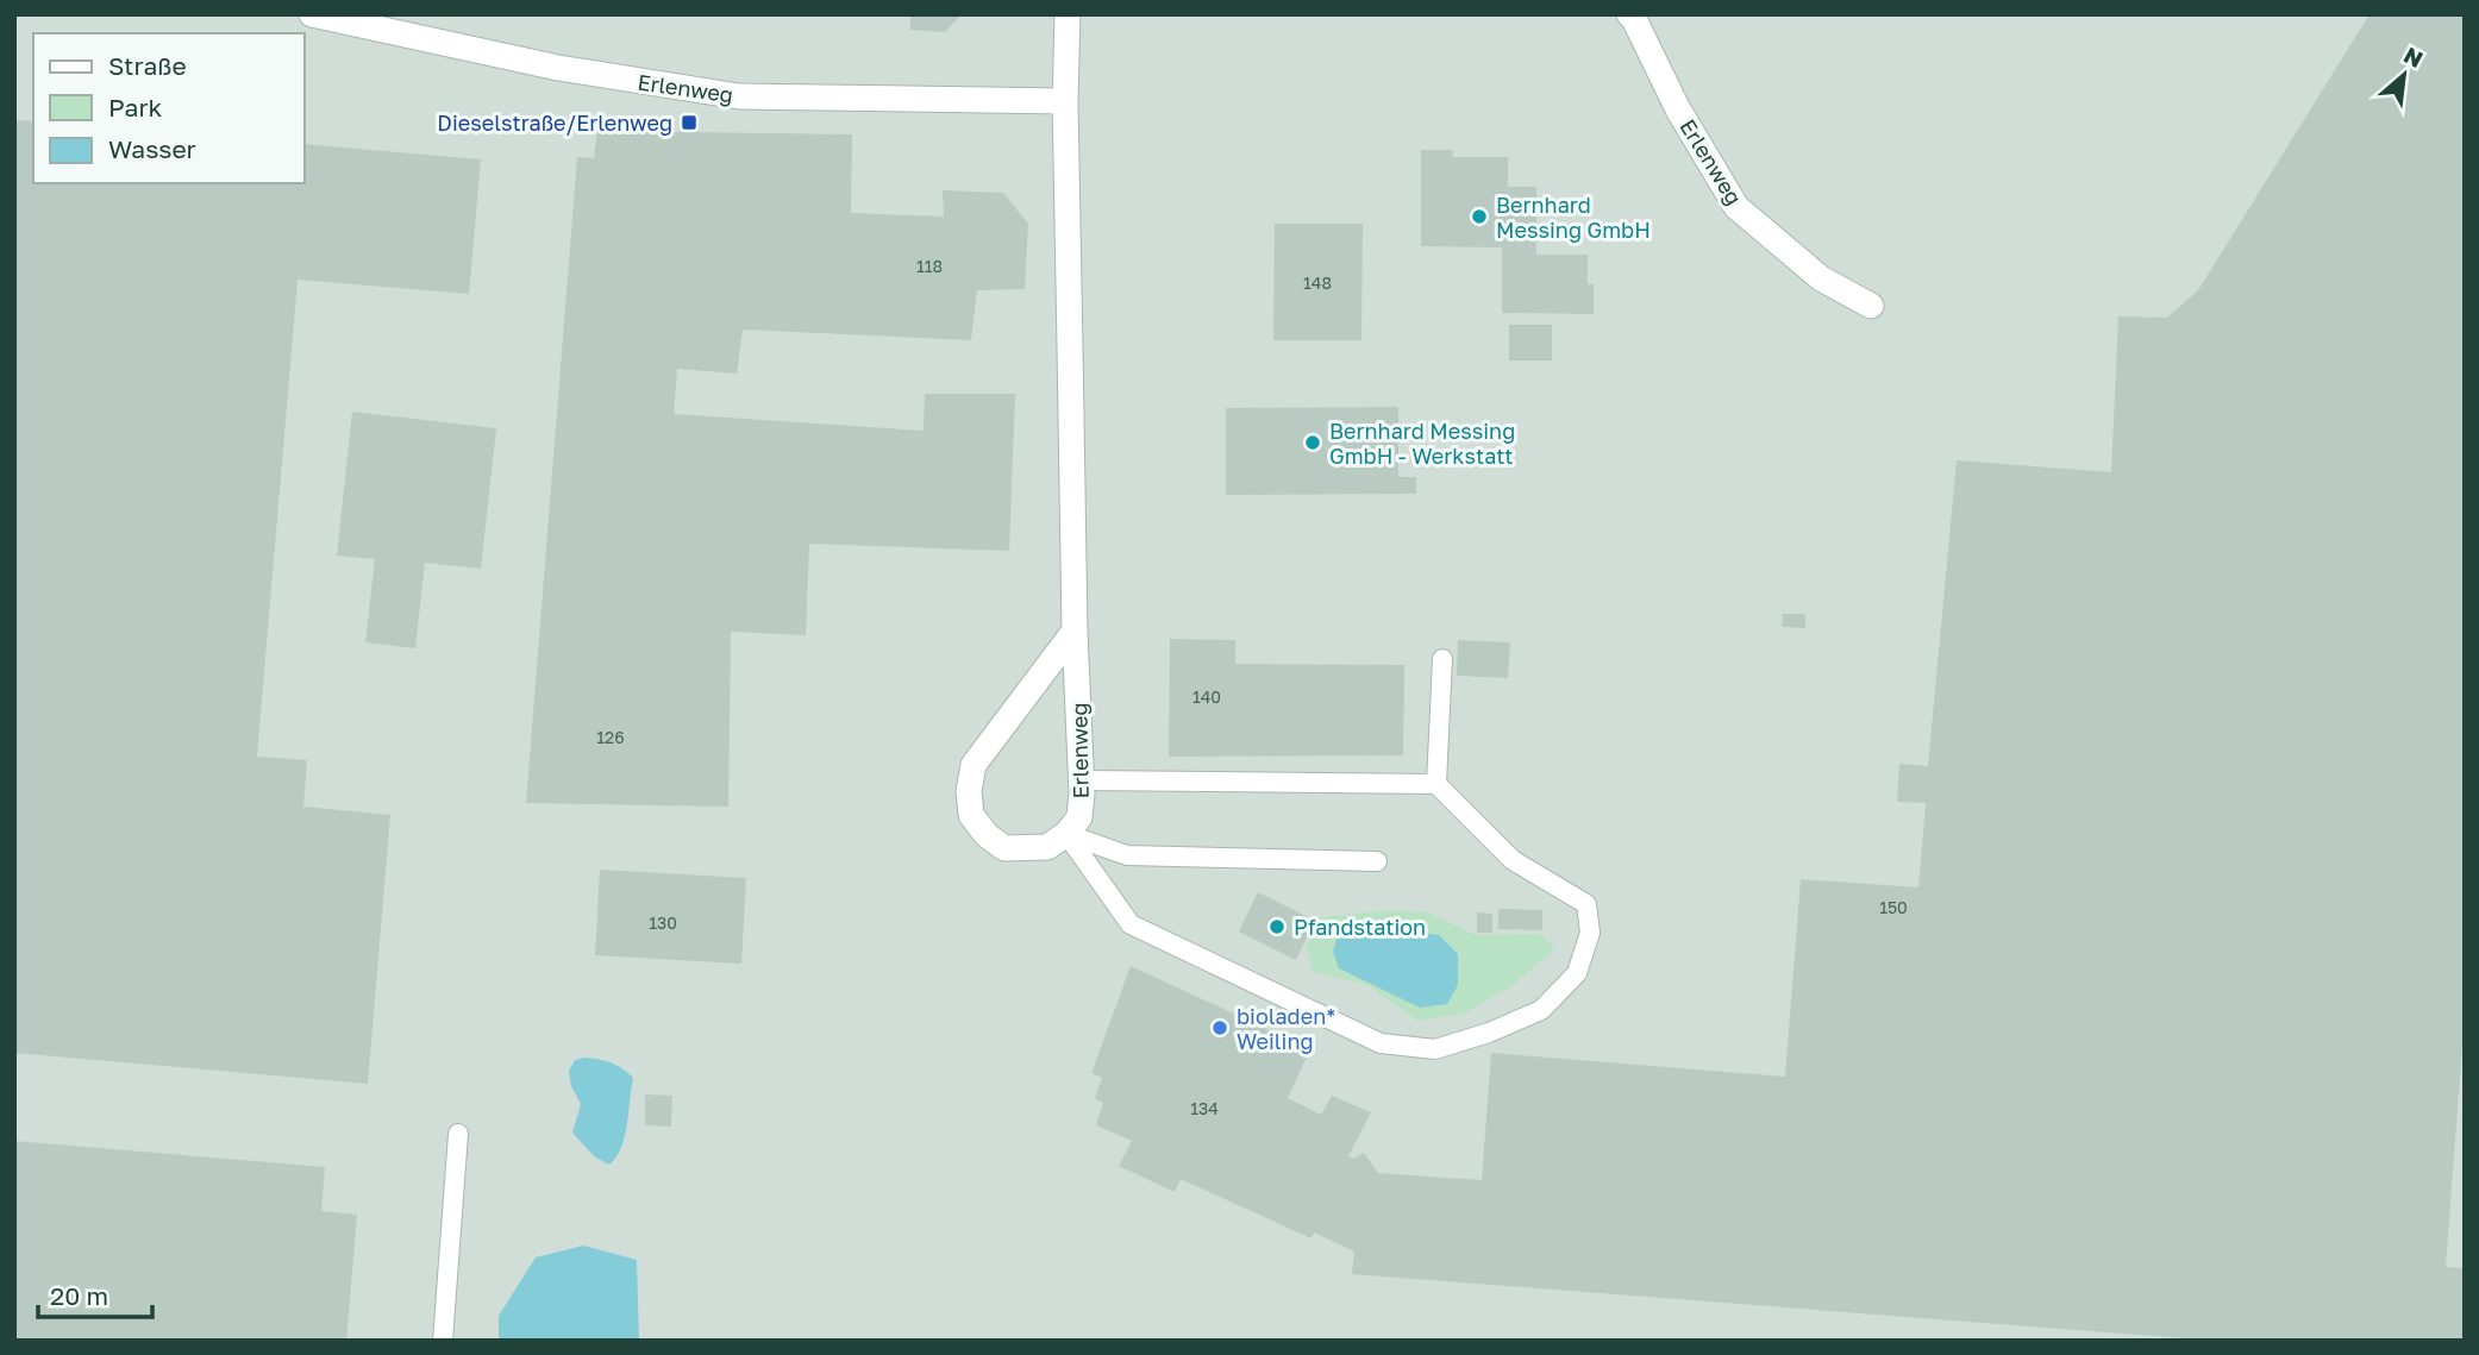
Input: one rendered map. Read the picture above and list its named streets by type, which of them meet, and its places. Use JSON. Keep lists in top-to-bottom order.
{
  "streets": {
    "street": ["Erlenweg"]
  },
  "places": {
    "transit": ["Dieselstraße/Erlenweg"],
    "other": [
      "Bernhard Messing GmbH",
      "Bernhard Messing GmbH - Werkstatt",
      "Pfandstation",
      "bioladen* Weiling"
    ]
  },
  "house_numbers": [
    "118",
    "148",
    "140",
    "126",
    "150",
    "130",
    "134"
  ],
  "legend": ["Straße", "Park", "Wasser"],
  "scale_bar": "20 m",
  "north": "top right"
}
